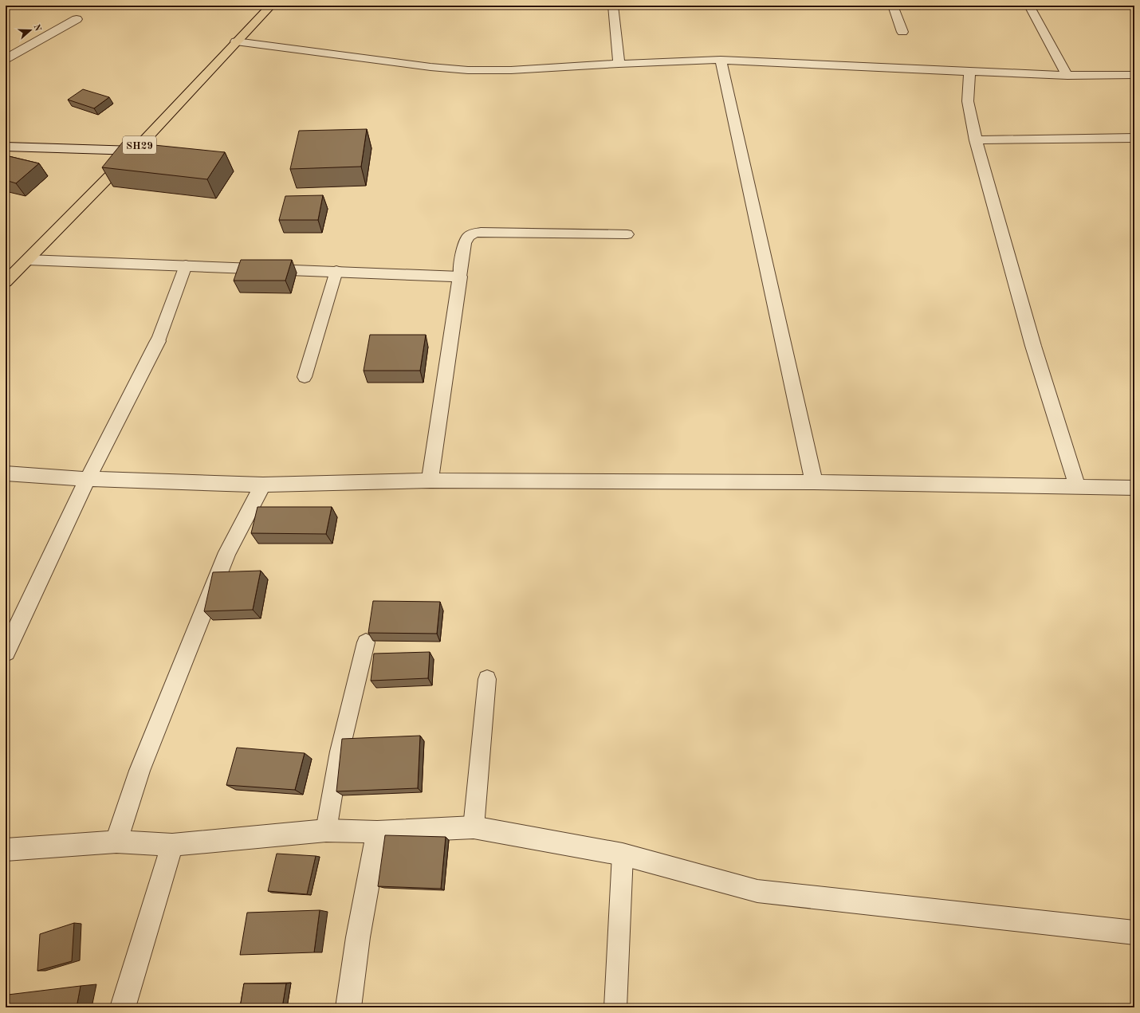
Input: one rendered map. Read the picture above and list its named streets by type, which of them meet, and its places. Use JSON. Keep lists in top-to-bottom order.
{
  "streets": {
    "main road": ["SH29"]
  },
  "north": "right"
}
